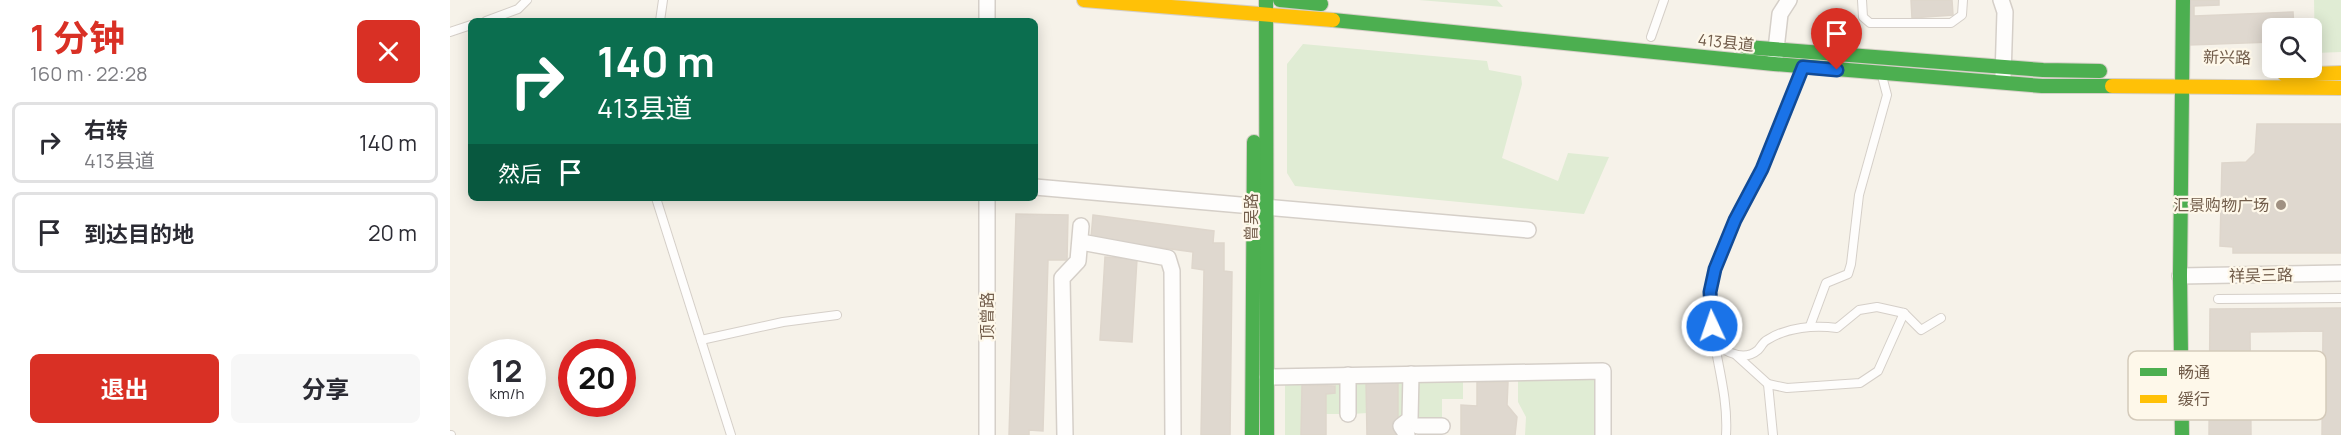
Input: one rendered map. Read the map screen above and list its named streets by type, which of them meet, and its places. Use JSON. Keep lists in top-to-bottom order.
{
  "streets": {
    "street": [
      "413县道",
      "新兴路",
      "曾吴路",
      "祥吴三路",
      "顶曾路"
    ]
  },
  "crossings": [
    ["413县道", "新兴路"],
    ["413县道", "曾吴路"]
  ],
  "places": ["汇景购物广场"],
  "legend": ["畅通", "缓行"],
  "page": {
    "heading": ["1 分钟", "160 m · 22:28"],
    "turn": ["140 m", "413县道"],
    "list": [
      {
        "name": "右转",
        "note": "413县道",
        "value": "140 m"
      },
      {
        "name": "到达目的地",
        "value": "20 m"
      }
    ],
    "then": "然后",
    "speed": "12 km/h",
    "limit": "20",
    "buttons": ["退出", "分享"]
  }
}
